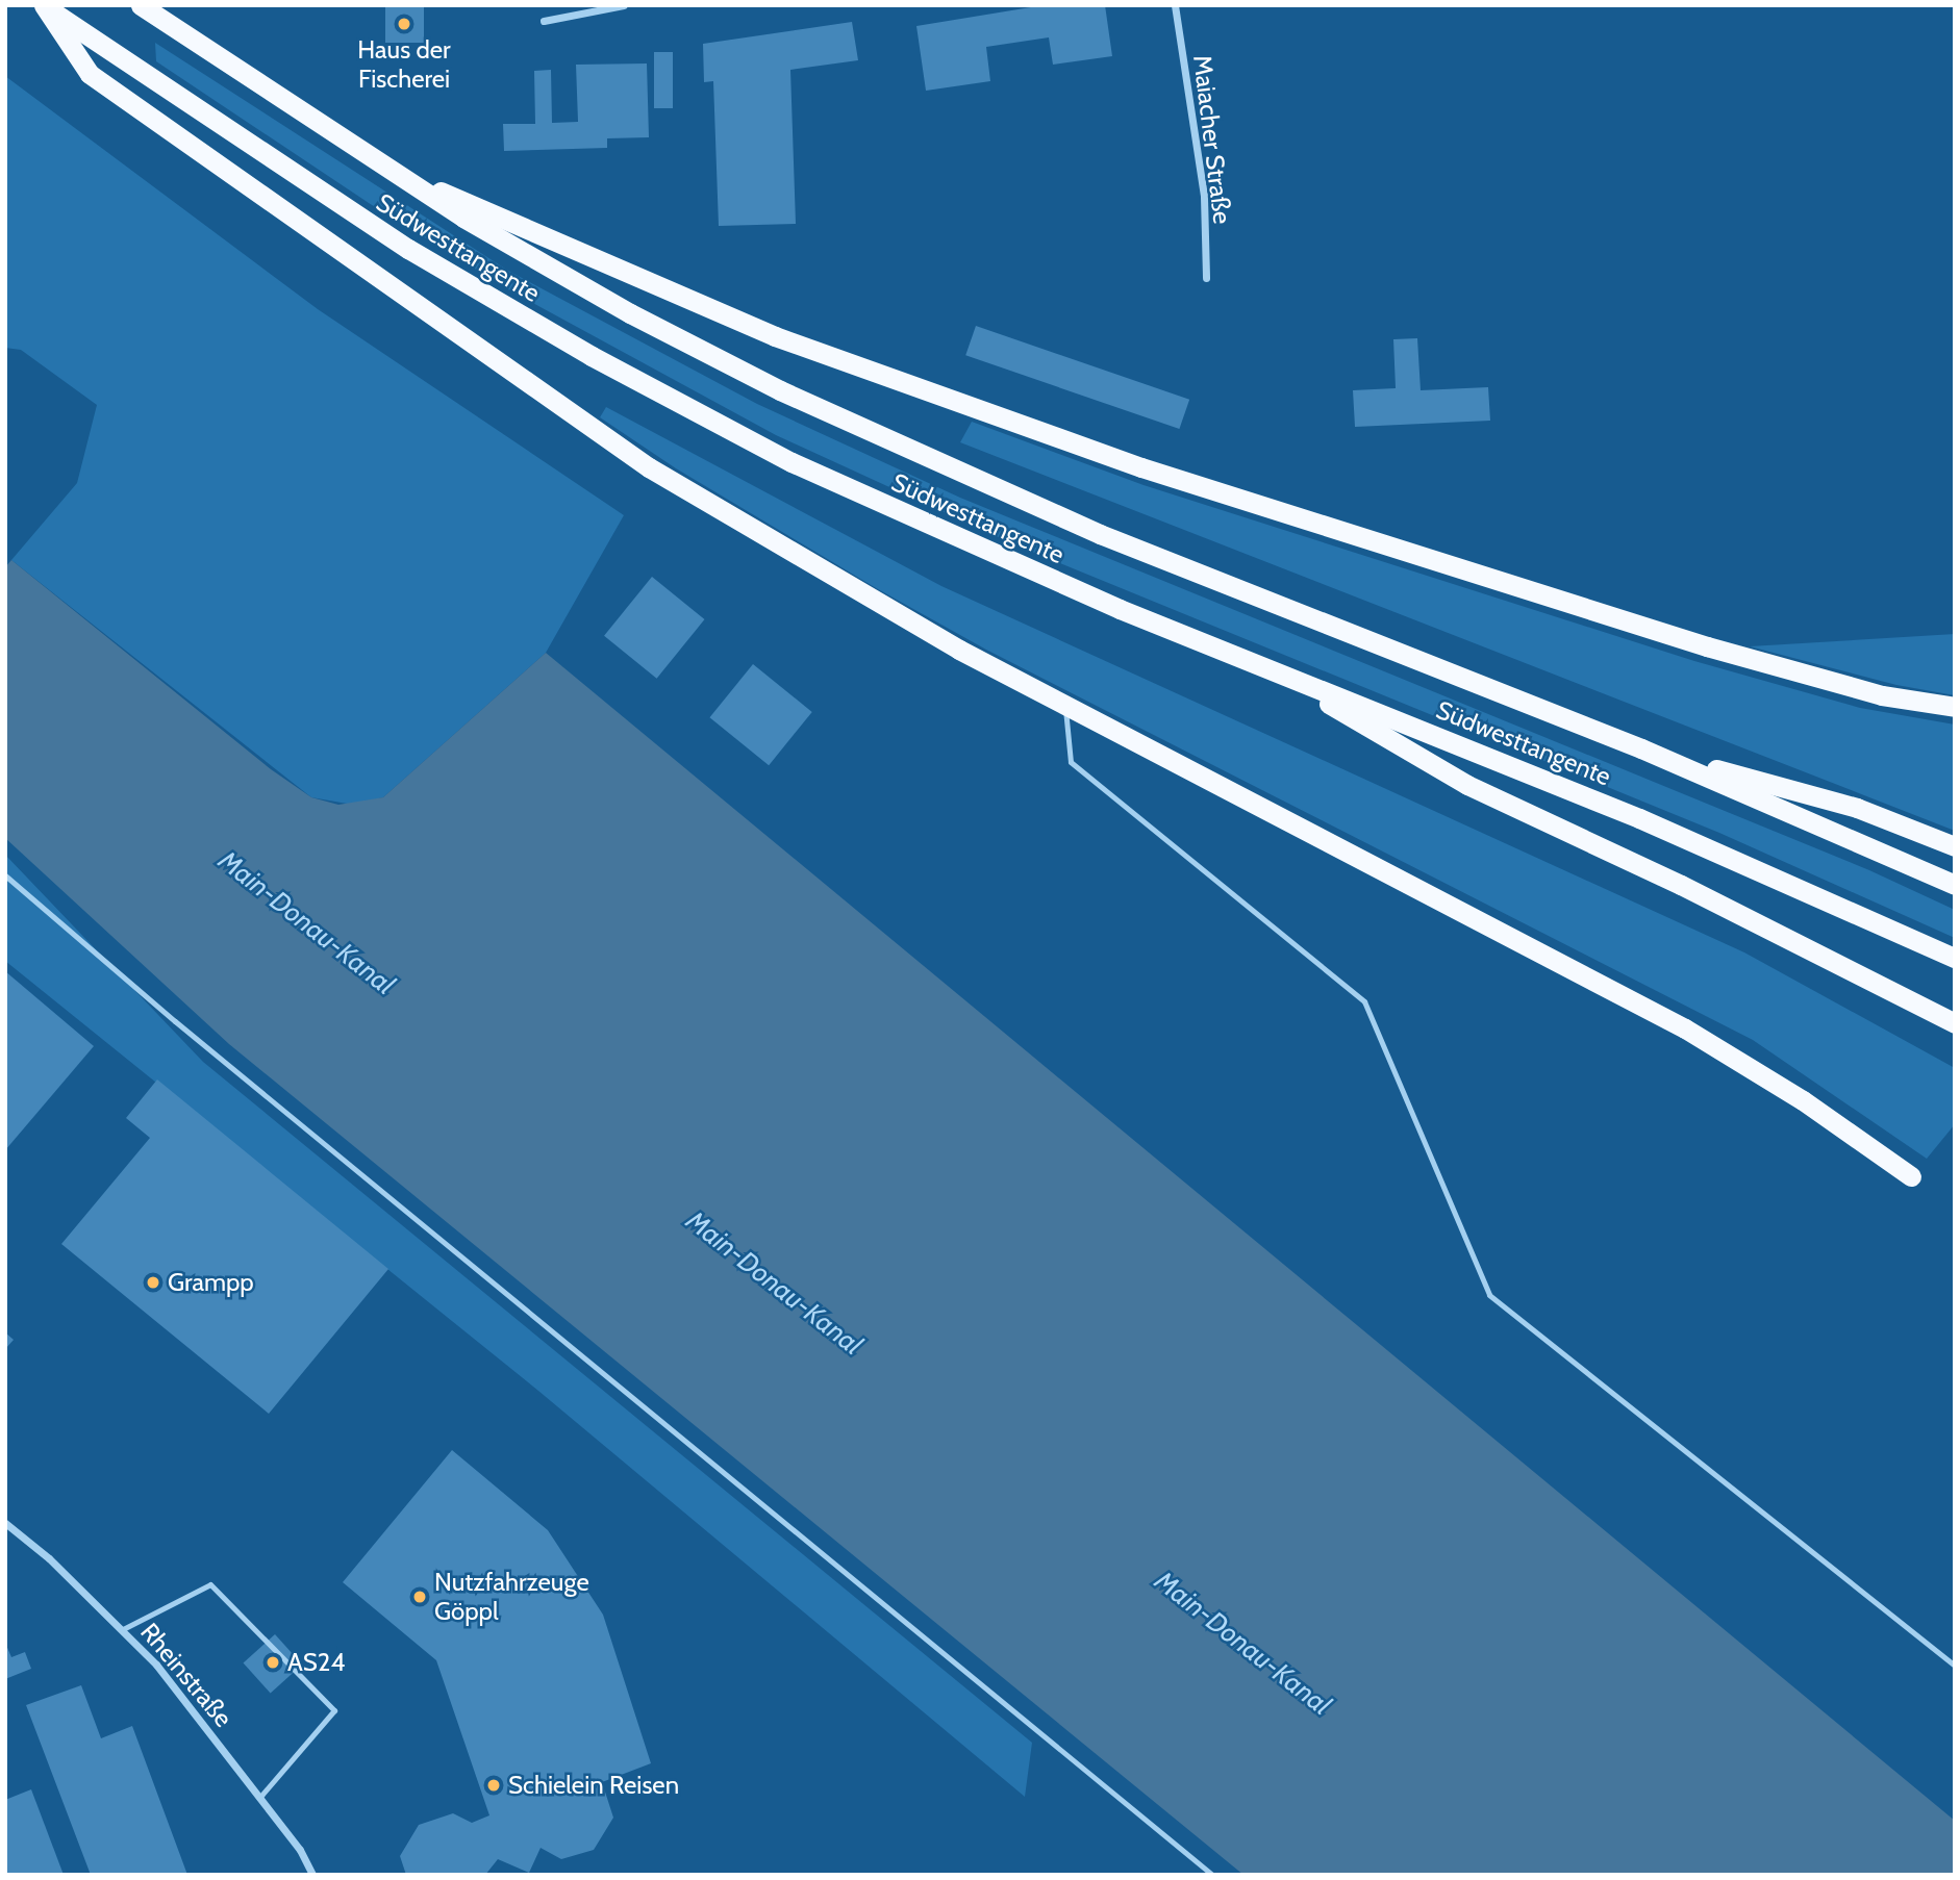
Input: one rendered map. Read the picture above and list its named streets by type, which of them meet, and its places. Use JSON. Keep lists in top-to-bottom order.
{
  "streets": {
    "highway": ["Südwesttangente"],
    "street": ["Maiacher Straße", "Rheinstraße"]
  },
  "water": ["Main-Donau-Kanal"],
  "places": [
    "Haus der Fischerei",
    "Grampp",
    "Nutzfahrzeuge Göppl",
    "AS24",
    "Schielein Reisen"
  ]
}
